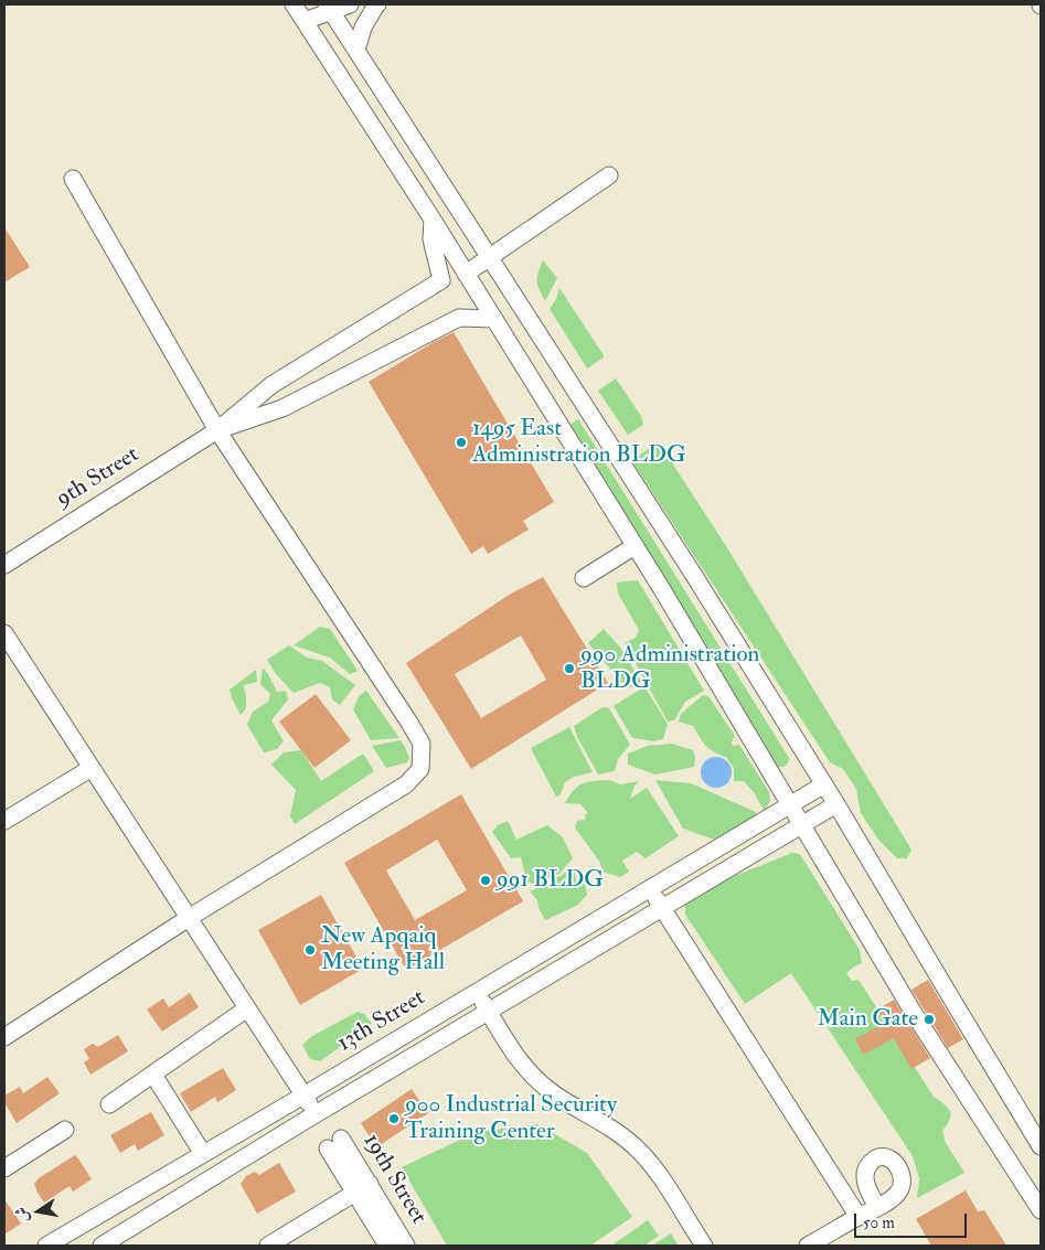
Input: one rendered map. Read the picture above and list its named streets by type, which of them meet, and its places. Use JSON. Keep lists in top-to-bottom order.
{
  "streets": {
    "street": ["9th Street", "13th Street", "19th Street"]
  },
  "places": [
    "1495 East Administration BLDG",
    "990 Administration BLDG",
    "991 BLDG",
    "New Apqaiq Meeting Hall",
    "Main Gate",
    "900 Industrial Security Training Center"
  ],
  "scale_bar": "50 m",
  "north": "left"
}
